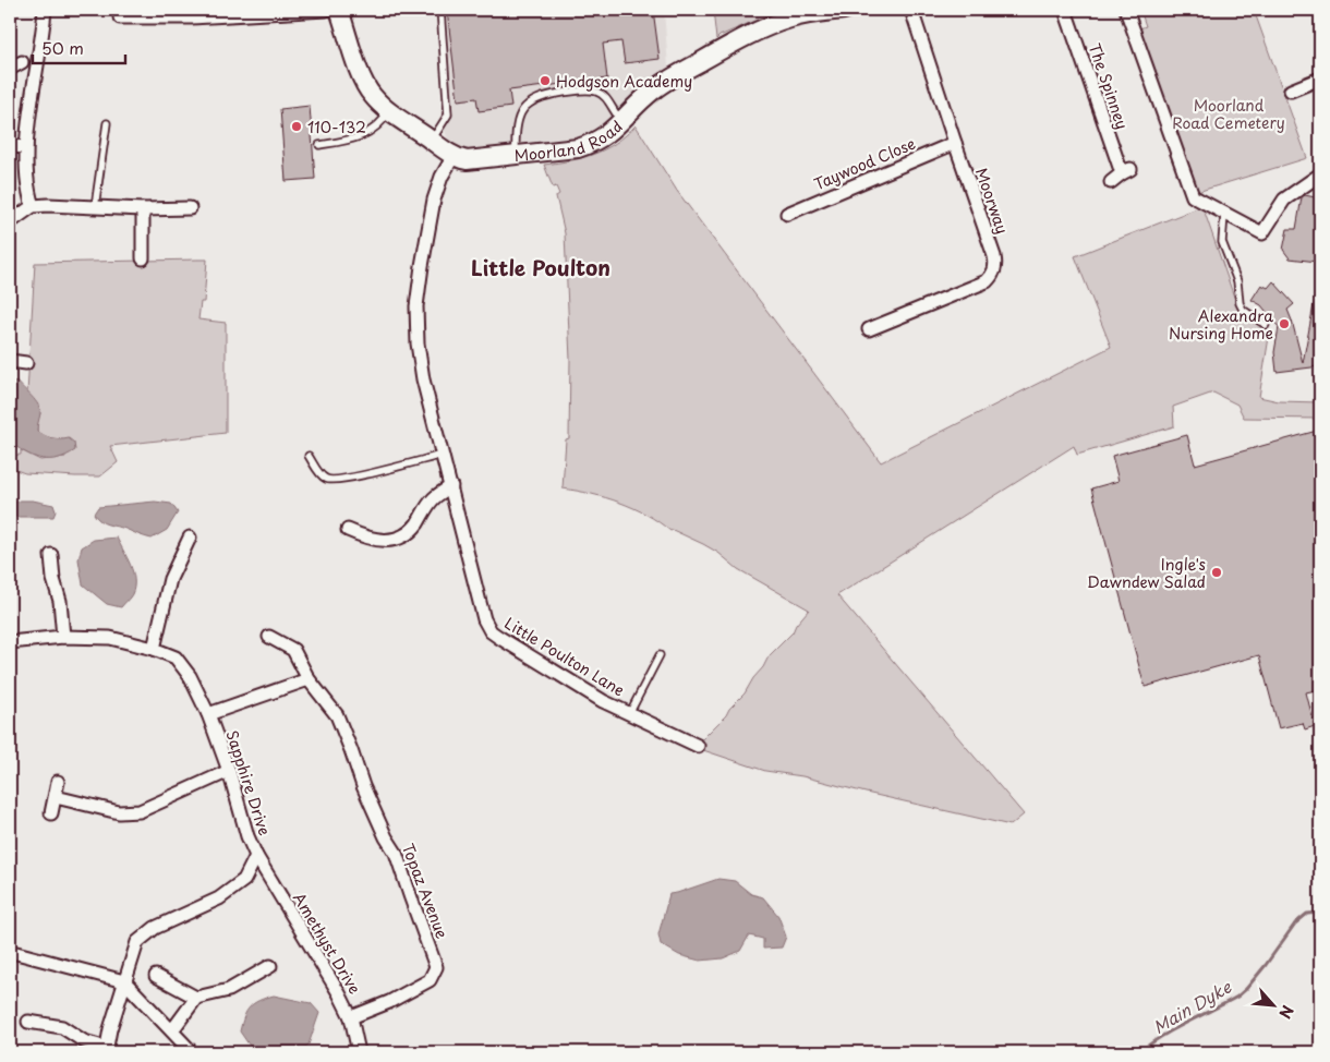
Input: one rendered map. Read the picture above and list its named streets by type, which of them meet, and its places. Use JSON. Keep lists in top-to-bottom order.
{
  "streets": {
    "street": [
      "The Spinney",
      "Moorland Road",
      "Taywood Close",
      "Moorway",
      "Little Poulton Lane",
      "Sapphire Drive",
      "Topaz Avenue",
      "Amethyst Drive"
    ]
  },
  "crossings": [
    ["Moorland Road", "Little Poulton Lane"],
    ["Taywood Close", "Moorway"],
    ["Sapphire Drive", "Amethyst Drive"],
    ["Topaz Avenue", "Amethyst Drive"]
  ],
  "districts": ["Little Poulton"],
  "water": ["Main Dyke"],
  "parks": ["Moorland Road Cemetery"],
  "places": [
    "Hodgson Academy",
    "110-132",
    "Alexandra Nursing Home",
    "Ingle's Dawndew Salad"
  ],
  "scale_bar": "50 m",
  "north": "bottom right"
}
